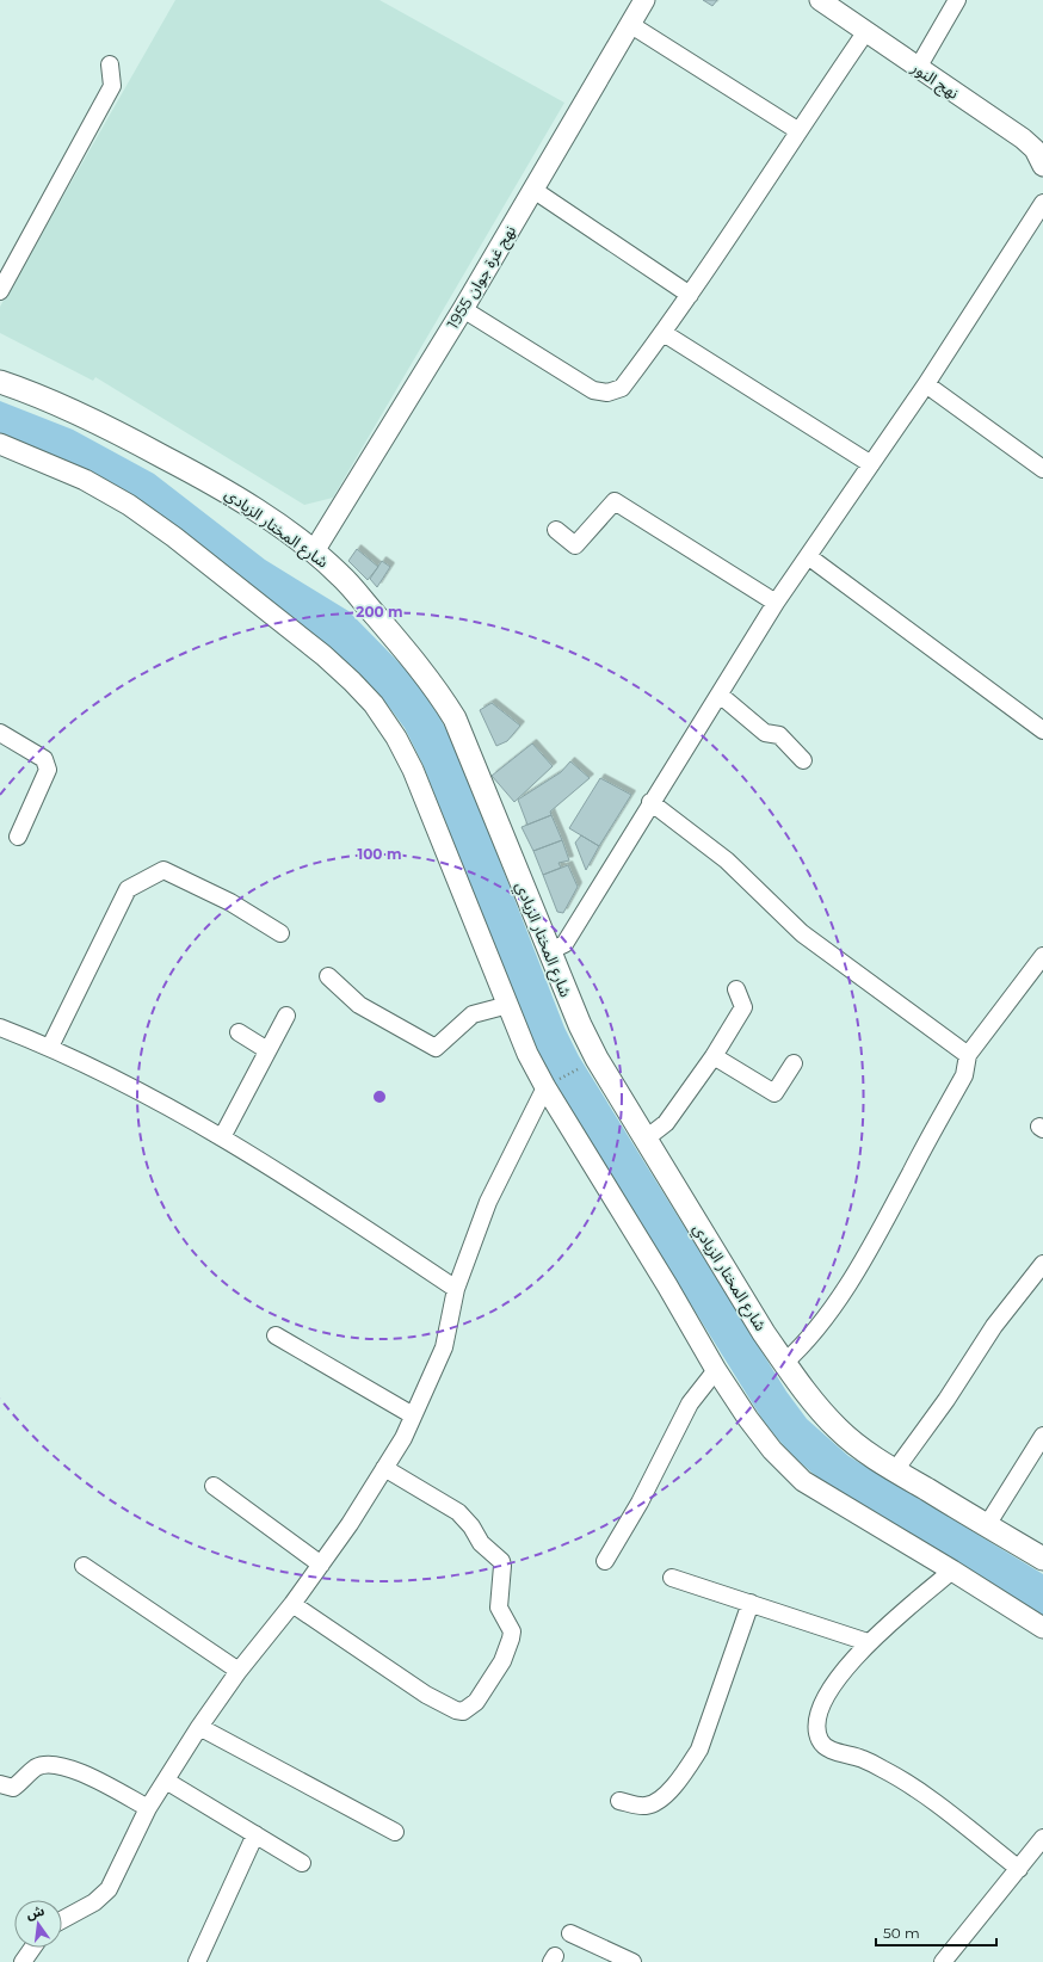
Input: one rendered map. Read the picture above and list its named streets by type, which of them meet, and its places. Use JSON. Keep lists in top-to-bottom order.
{
  "streets": {
    "main road": ["شارع المختار الزيادي"],
    "street": ["نهج النور", "نهج غرة جوان 1955"]
  },
  "crossings": [
    ["نهج غرة جوان 1955", "شارع المختار الزيادي"]
  ],
  "scale_bar": "50 m",
  "north": "top",
  "rings": ["200 m", "100 m"]
}
